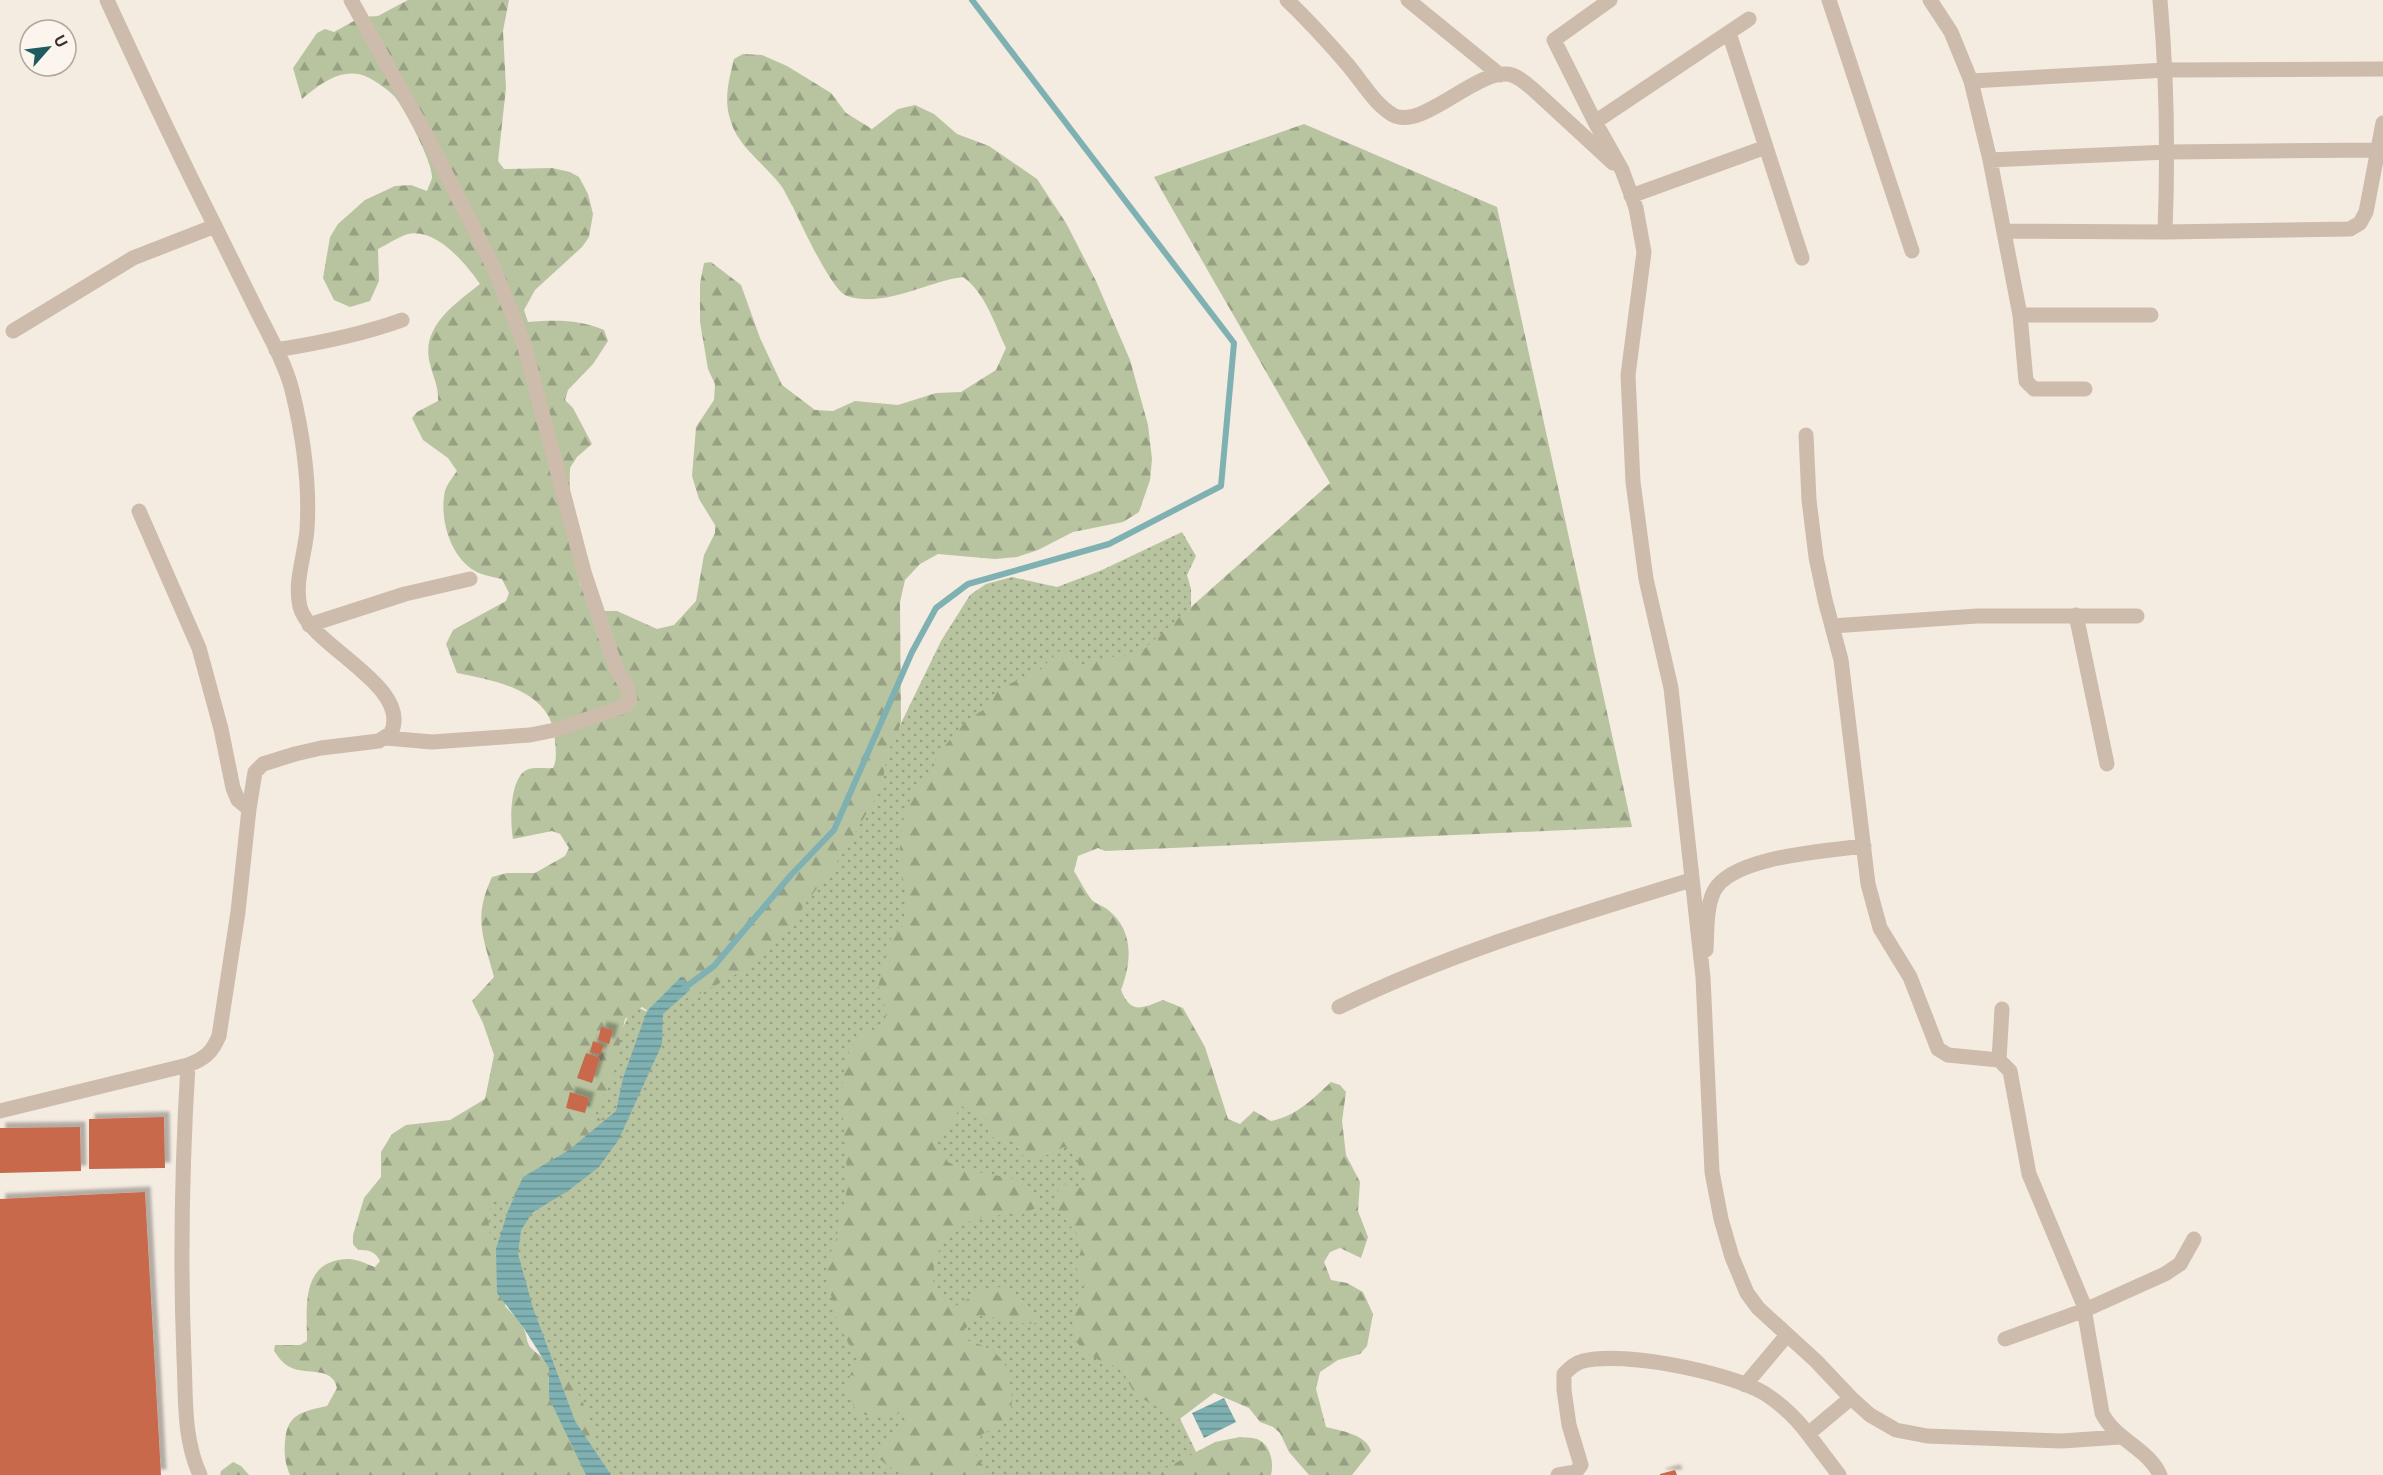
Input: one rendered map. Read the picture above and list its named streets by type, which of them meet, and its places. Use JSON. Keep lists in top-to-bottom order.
{
  "north": "top right"
}
